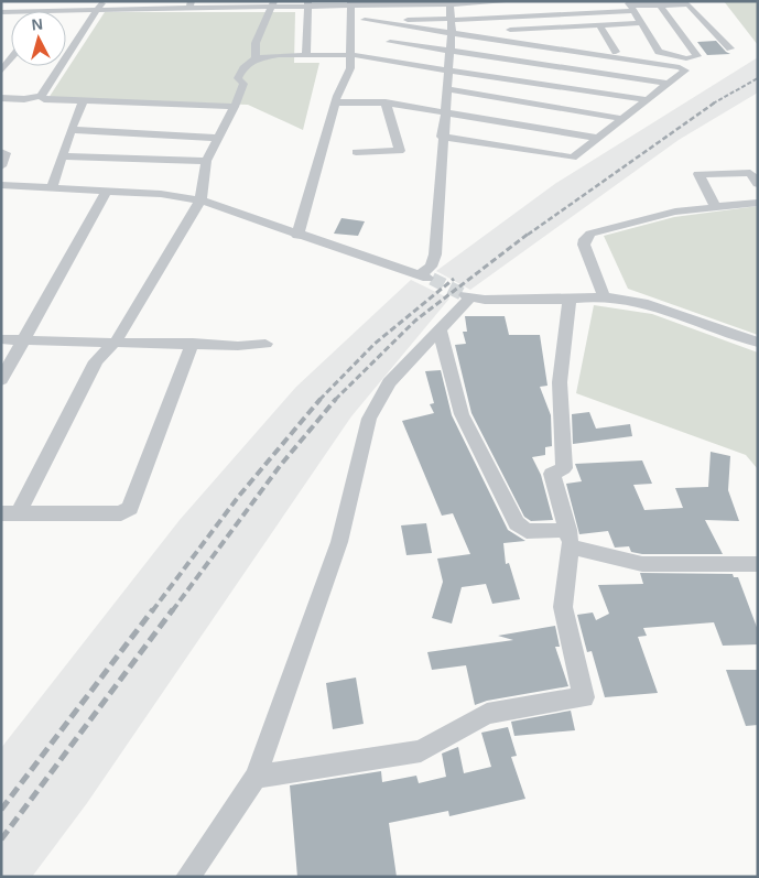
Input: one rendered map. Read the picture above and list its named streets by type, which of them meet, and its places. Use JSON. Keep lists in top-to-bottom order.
{
  "north": "top"
}
